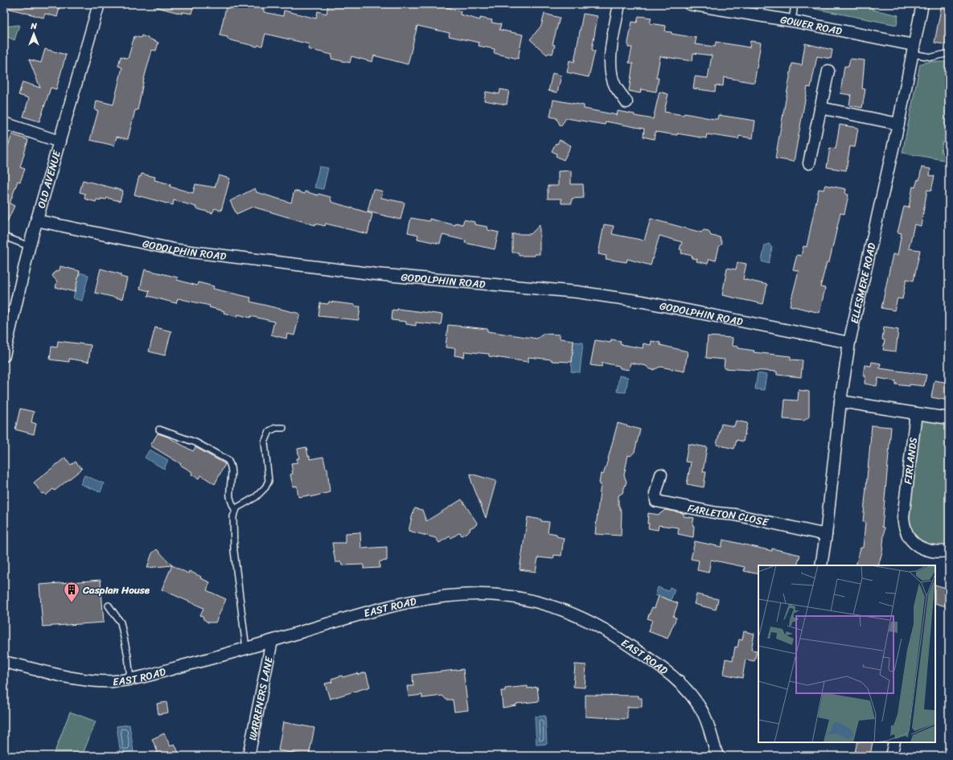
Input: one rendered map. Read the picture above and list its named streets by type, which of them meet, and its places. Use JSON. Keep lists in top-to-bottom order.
{
  "streets": {
    "street": [
      "GOWER ROAD",
      "OLD AVENUE",
      "GODOLPHIN ROAD",
      "ELLESMERE ROAD",
      "FIRLANDS",
      "FARLETON CLOSE",
      "EAST ROAD",
      "WARRENERS LANE"
    ]
  },
  "crossings": [
    ["GOWER ROAD", "ELLESMERE ROAD"],
    ["OLD AVENUE", "GODOLPHIN ROAD"],
    ["GODOLPHIN ROAD", "ELLESMERE ROAD"],
    ["ELLESMERE ROAD", "FARLETON CLOSE"],
    ["EAST ROAD", "WARRENERS LANE"]
  ],
  "places": {
    "building": ["Caspian House"]
  },
  "north": "top"
}
